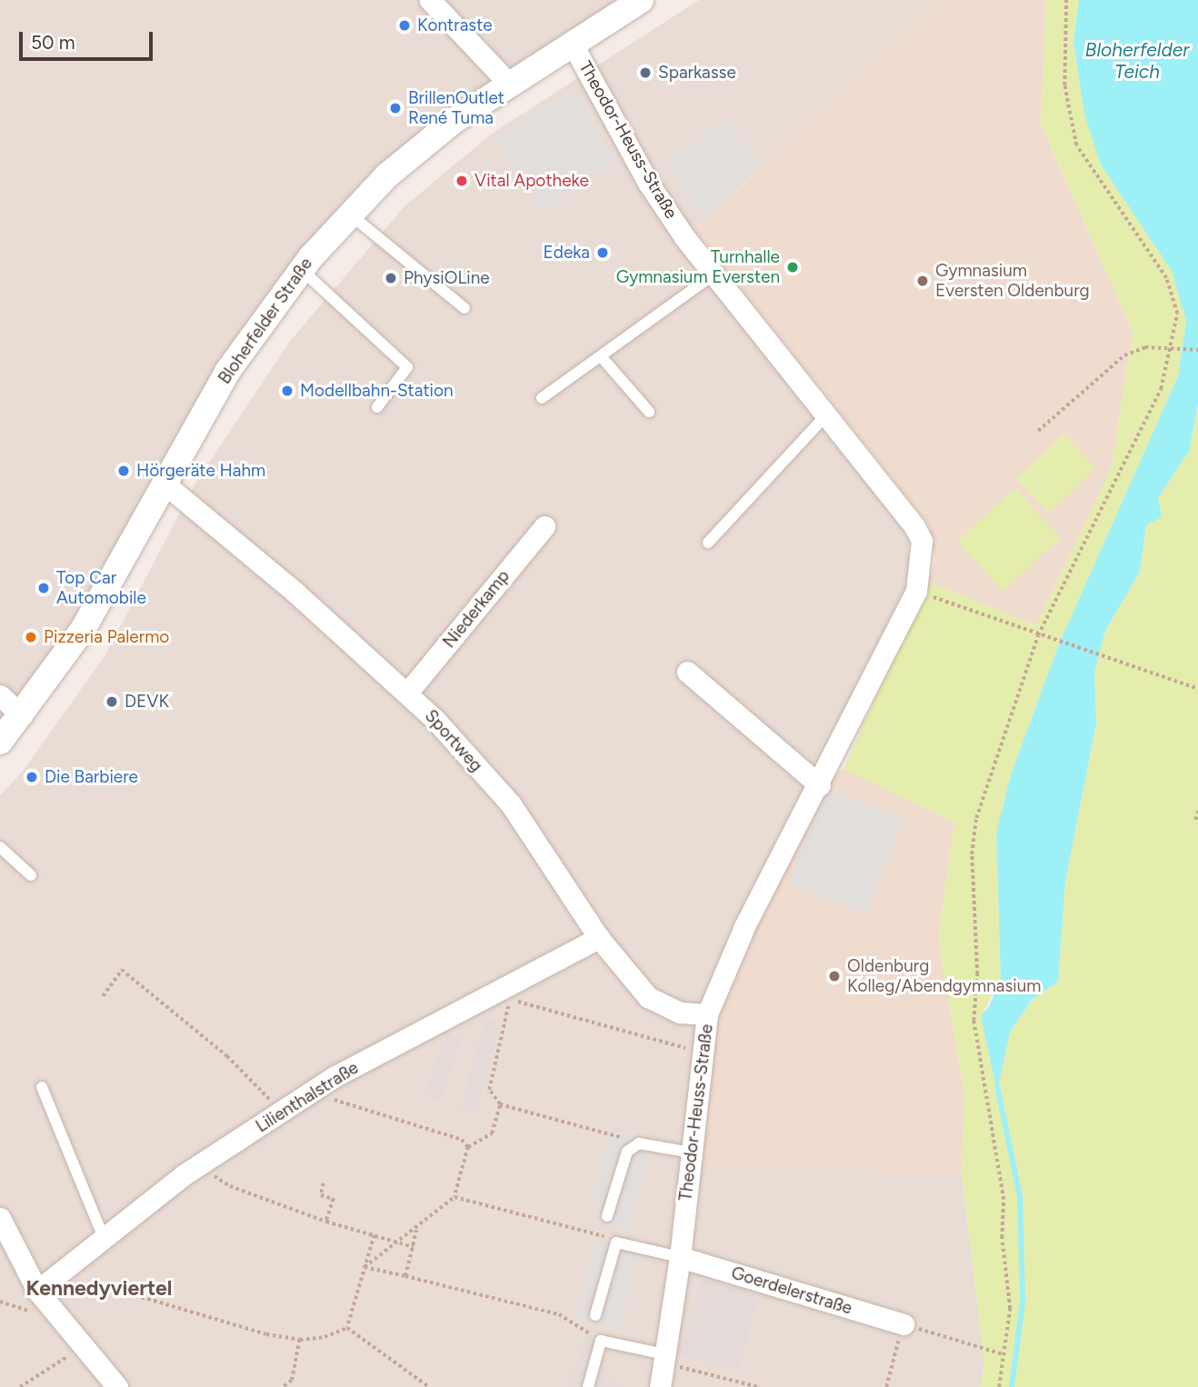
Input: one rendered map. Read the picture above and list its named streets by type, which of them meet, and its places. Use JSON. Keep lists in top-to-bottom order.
{
  "streets": {
    "street": [
      "Theodor-Heuss-Straße",
      "Bloherfelder Straße",
      "Niederkamp",
      "Sportweg",
      "Lilienthalstraße",
      "Goerdelerstraße"
    ]
  },
  "crossings": [
    ["Theodor-Heuss-Straße", "Bloherfelder Straße"],
    ["Theodor-Heuss-Straße", "Sportweg"],
    ["Theodor-Heuss-Straße", "Goerdelerstraße"],
    ["Bloherfelder Straße", "Sportweg"],
    ["Niederkamp", "Sportweg"],
    ["Sportweg", "Lilienthalstraße"]
  ],
  "districts": ["Kennedyviertel"],
  "water": ["Bloherfelder Teich"],
  "places": [
    "Kontraste",
    "Sparkasse",
    "BrillenOutlet René Tuma",
    "Vital Apotheke",
    "Edeka",
    "Turnhalle Gymnasium Eversten",
    "PhysiOLine",
    "Gymnasium Eversten Oldenburg",
    "Modellbahn-Station",
    "Hörgeräte Hahm",
    "Top Car Automobile",
    "Pizzeria Palermo",
    "DEVK",
    "Die Barbiere",
    "Oldenburg Kolleg/Abendgymnasium"
  ],
  "scale_bar": "50 m"
}
